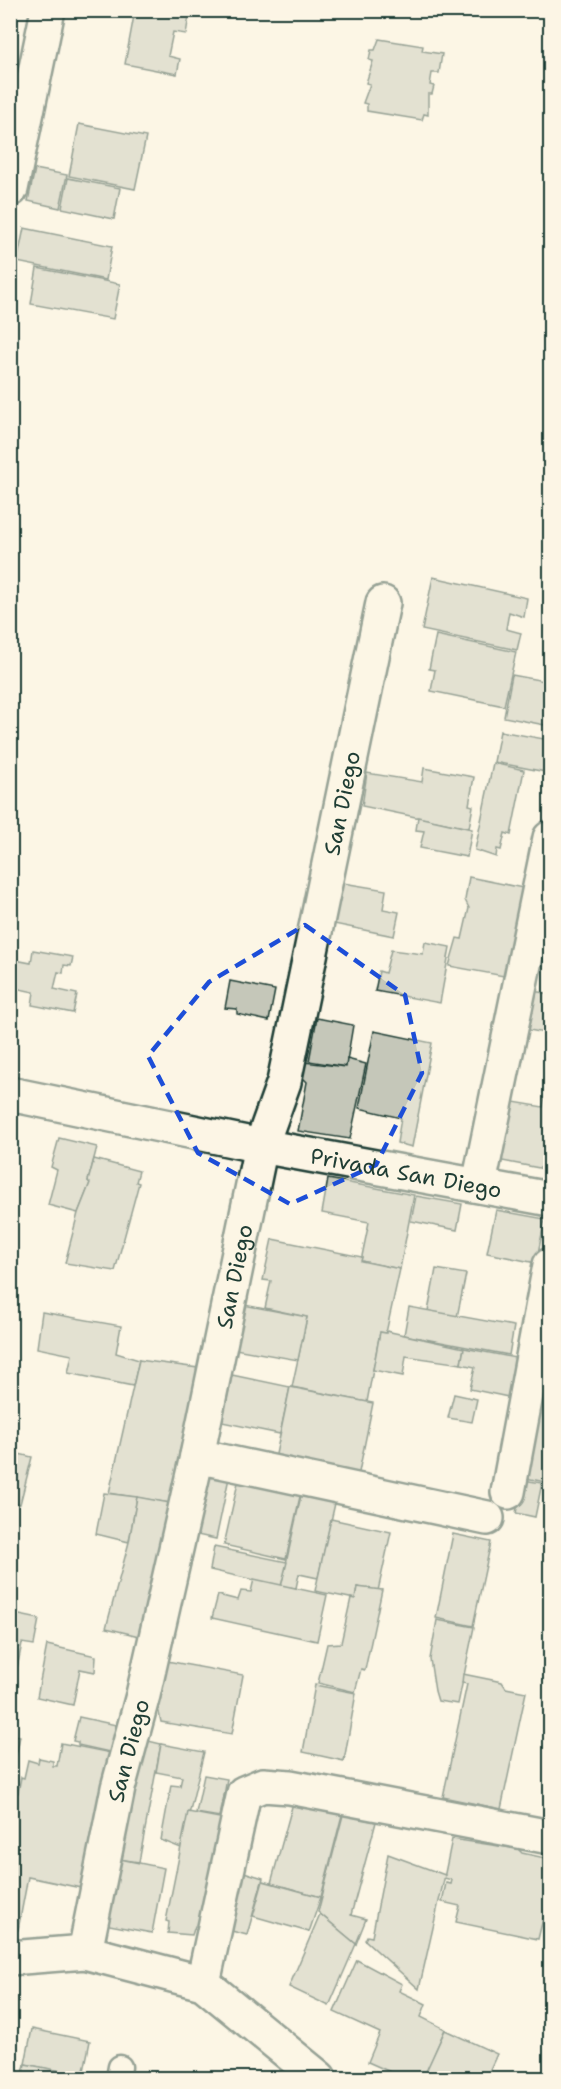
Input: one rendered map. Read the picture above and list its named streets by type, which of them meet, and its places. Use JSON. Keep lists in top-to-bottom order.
{
  "streets": {
    "street": ["San Diego", "Privada San Diego"]
  },
  "crossings": [
    ["San Diego", "Privada San Diego"]
  ]
}
